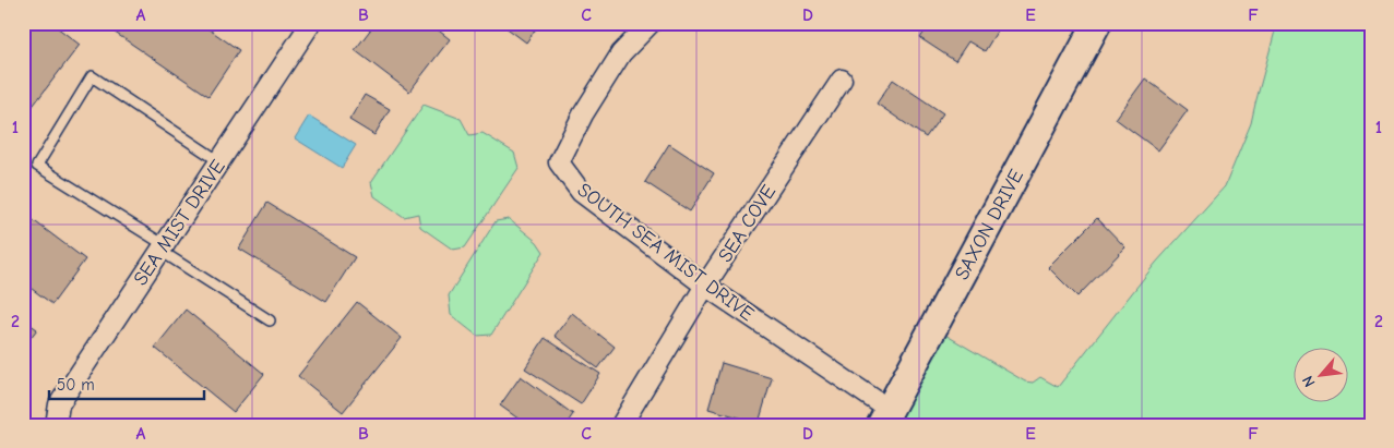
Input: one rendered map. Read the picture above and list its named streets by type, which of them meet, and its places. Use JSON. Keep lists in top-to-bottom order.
{
  "streets": {
    "street": [
      "SEA MIST DRIVE",
      "SEA COVE",
      "SAXON DRIVE",
      "SOUTH SEA MIST DRIVE"
    ]
  },
  "crossings": [
    ["SEA COVE", "SOUTH SEA MIST DRIVE"],
    ["SAXON DRIVE", "SOUTH SEA MIST DRIVE"]
  ],
  "scale_bar": "50 m",
  "north": "bottom left",
  "grid": {
    "columns": [
      "A",
      "B",
      "C",
      "D",
      "E",
      "F"
    ],
    "rows": ["1", "2"]
  }
}
